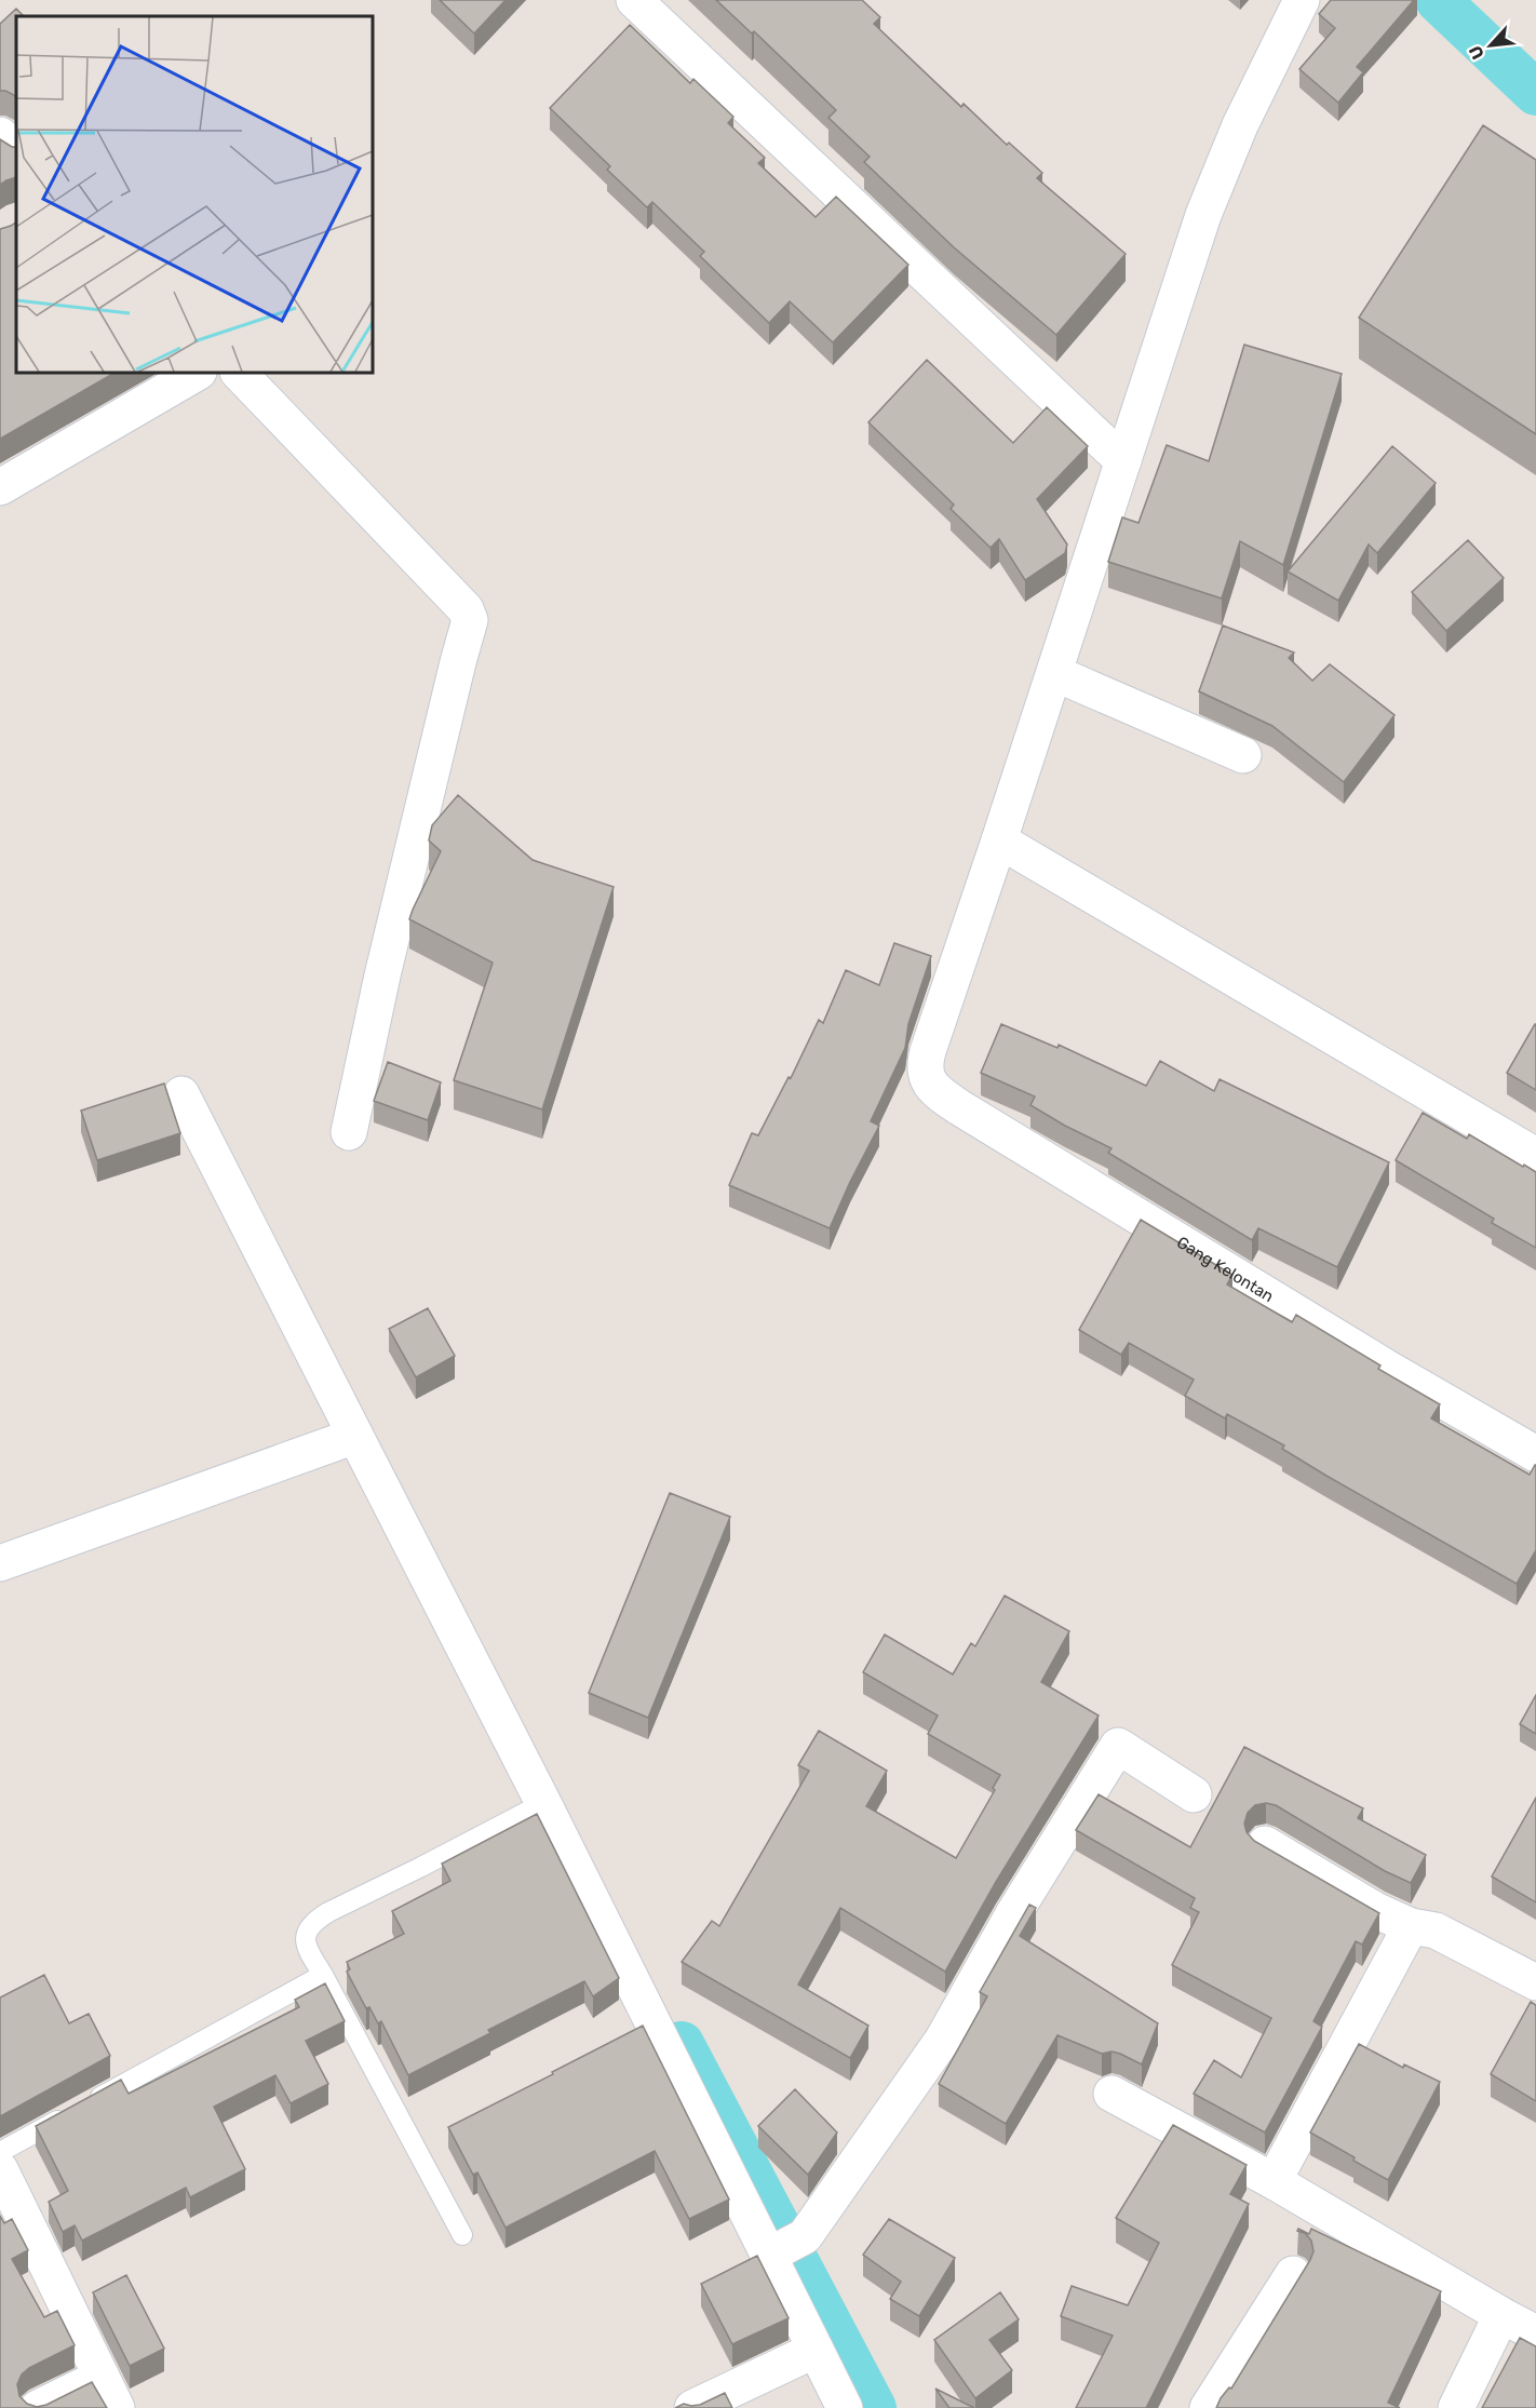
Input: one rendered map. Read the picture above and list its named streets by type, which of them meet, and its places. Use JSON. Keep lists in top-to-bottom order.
{
  "streets": {
    "street": ["Gang Kelontan"]
  },
  "north": "bottom left"
}
